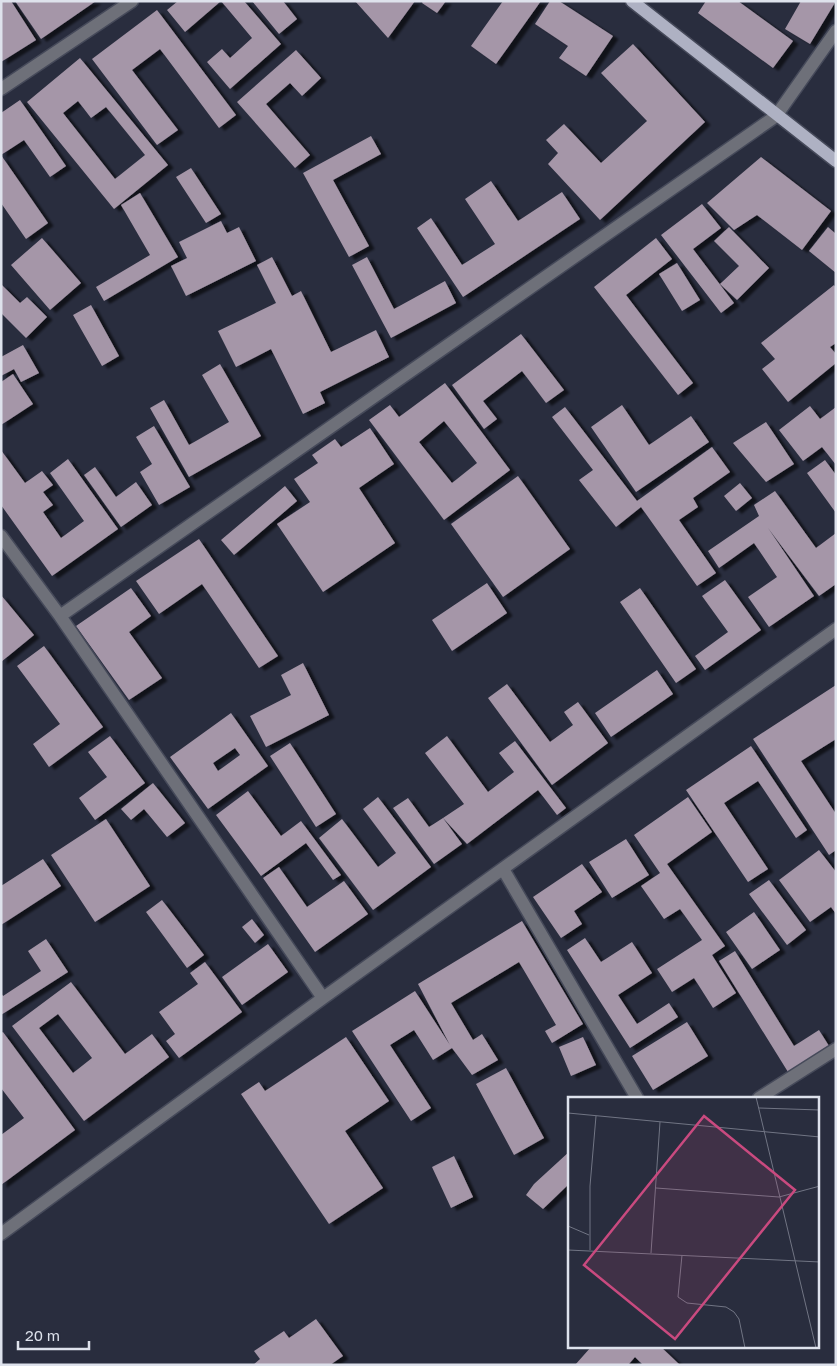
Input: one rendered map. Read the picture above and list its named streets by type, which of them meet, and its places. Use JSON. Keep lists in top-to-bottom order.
{
  "scale_bar": "20 m"
}
